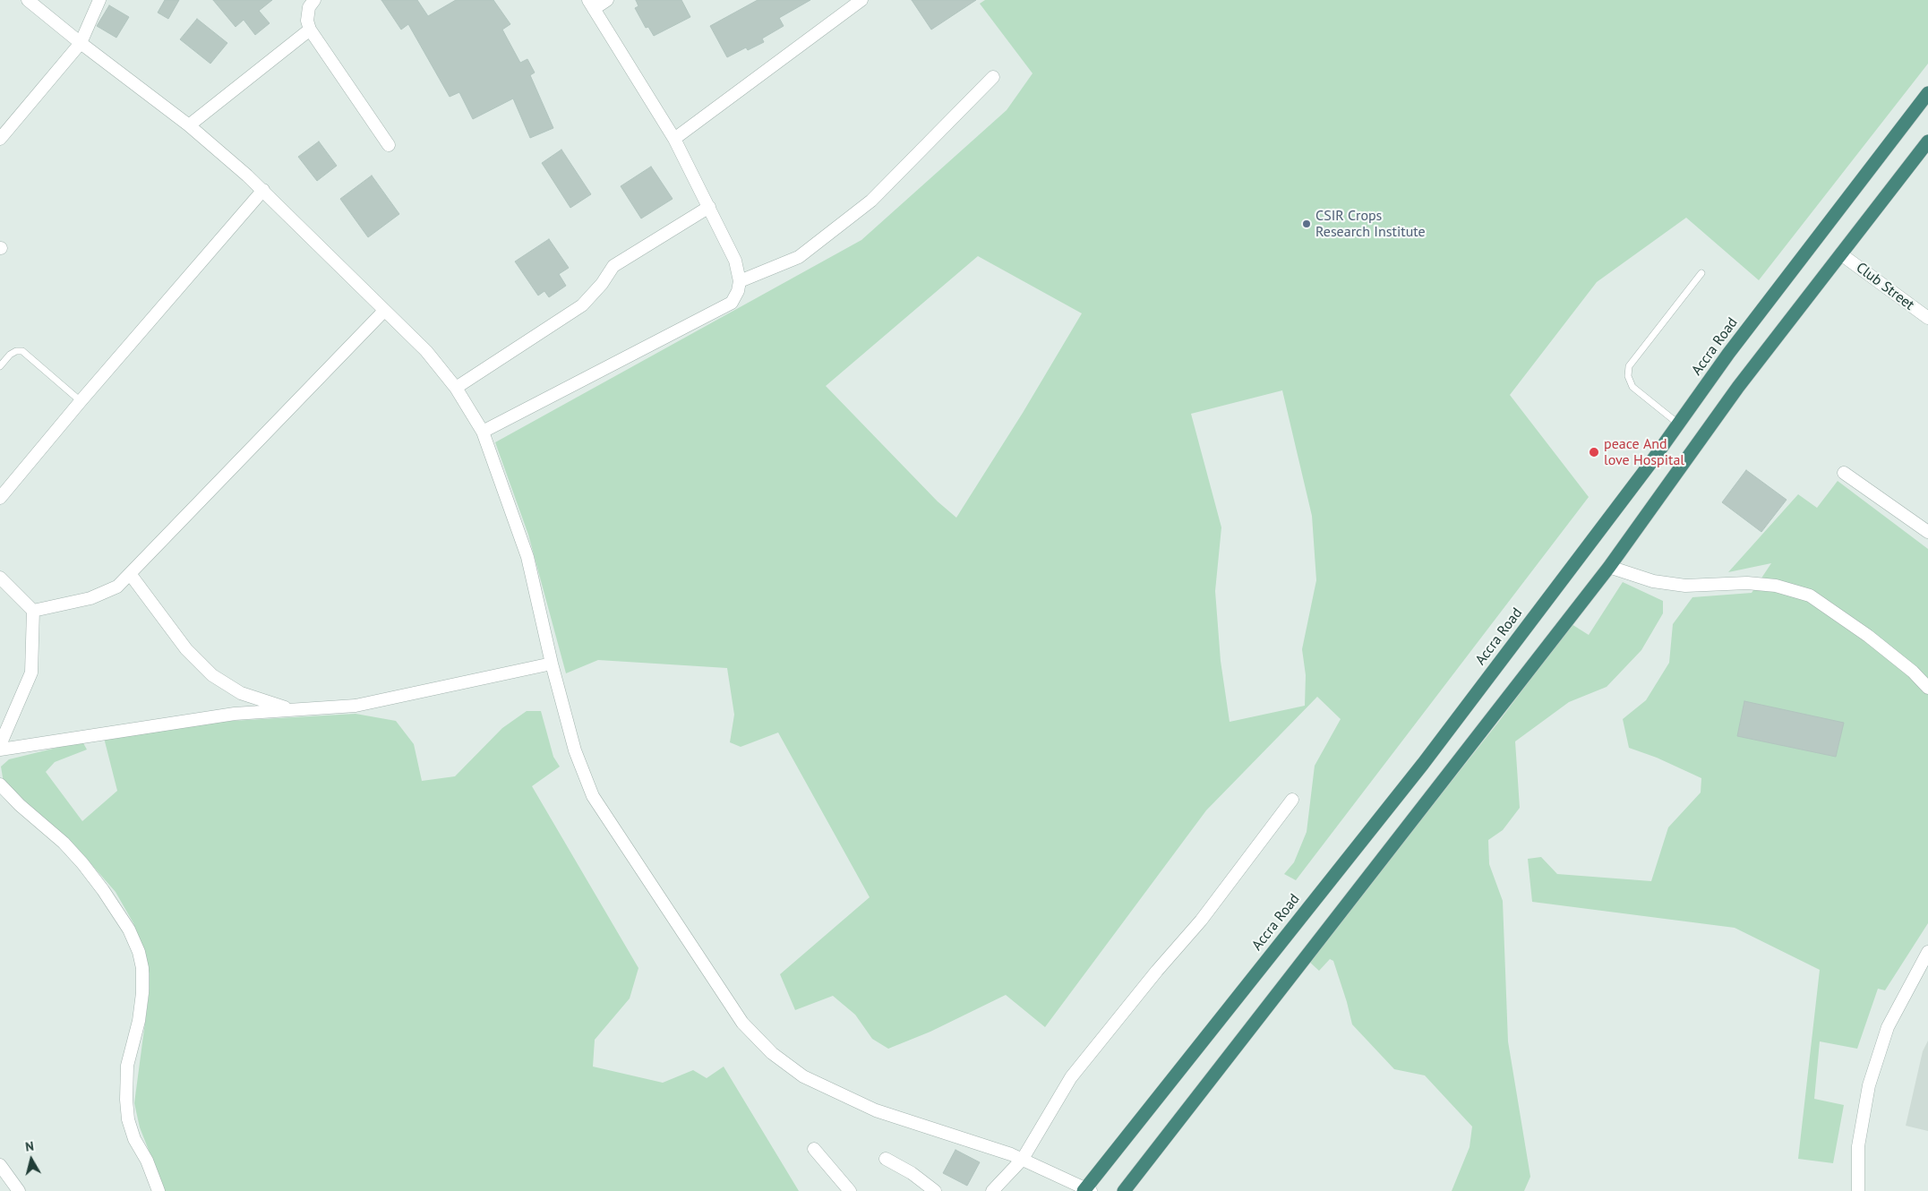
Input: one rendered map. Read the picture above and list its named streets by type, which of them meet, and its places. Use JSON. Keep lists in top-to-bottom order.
{
  "streets": {
    "highway": ["Accra Road"],
    "street": ["Club Street"]
  },
  "places": ["CSIR Crops Research Institute", "peace And love Hospital"],
  "north": "top"
}
